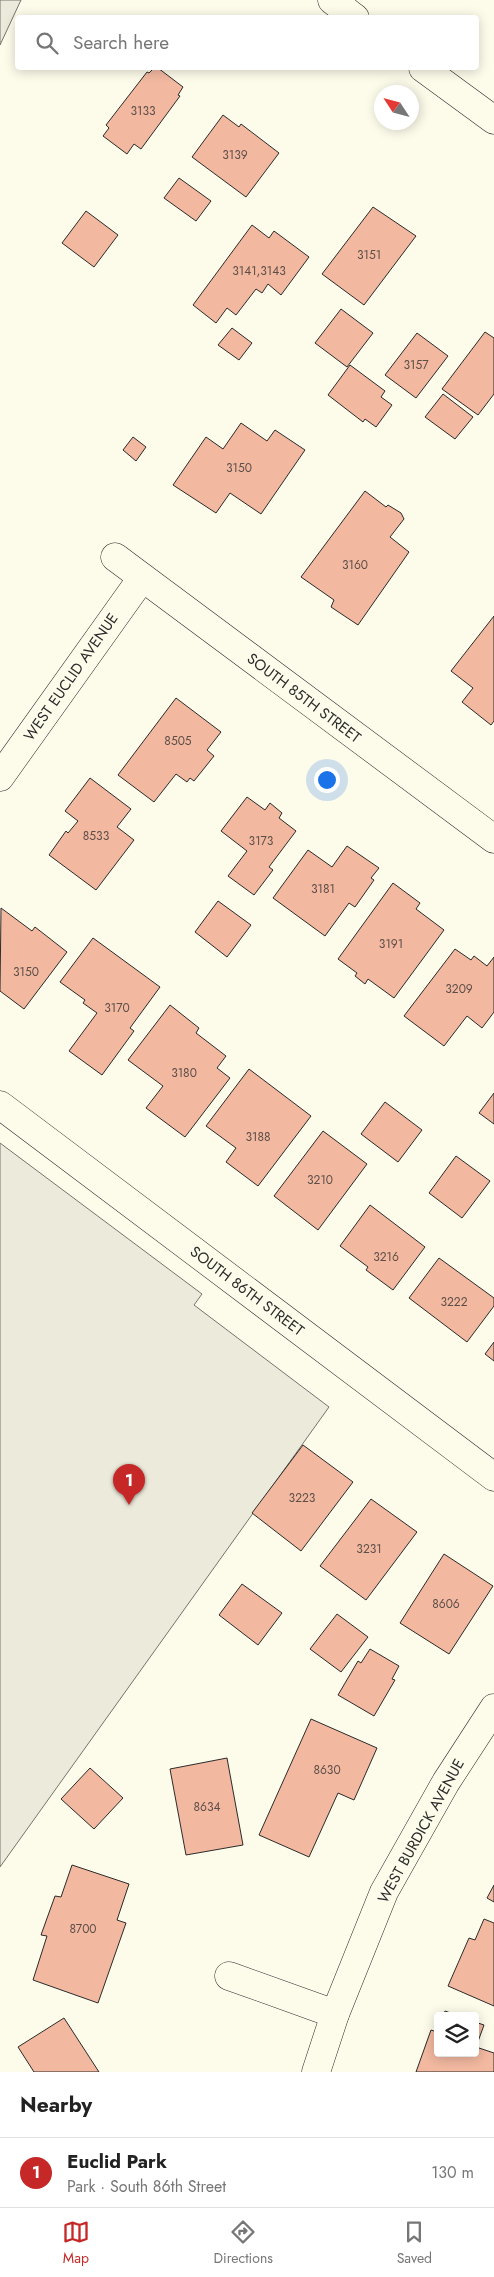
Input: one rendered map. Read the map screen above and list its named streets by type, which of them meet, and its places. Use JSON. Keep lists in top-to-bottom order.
{
  "streets": {
    "street": [
      "WEST EUCLID AVENUE",
      "SOUTH 85TH STREET",
      "SOUTH 86TH STREET",
      "WEST BURDICK AVENUE"
    ]
  },
  "crossings": [
    ["WEST EUCLID AVENUE", "SOUTH 85TH STREET"]
  ],
  "house_numbers": [
    "3133",
    "3139",
    "3151",
    "3141,3143",
    "3157",
    "3150",
    "3160",
    "8505",
    "8533",
    "3173",
    "3181",
    "3191",
    "3150",
    "3209",
    "3170",
    "3180",
    "3188",
    "3210",
    "3216",
    "3222",
    "3223",
    "3231",
    "8606",
    "8630",
    "8634",
    "8700"
  ],
  "north": "top left",
  "page": {
    "search": "Search here",
    "pins": "1",
    "heading": "Nearby",
    "list": [
      {
        "mark": "1",
        "name": "Euclid Park",
        "note": "Park · South 86th Street",
        "value": "130 m"
      }
    ],
    "nav": ["Map", "Directions", "Saved"]
  }
}
